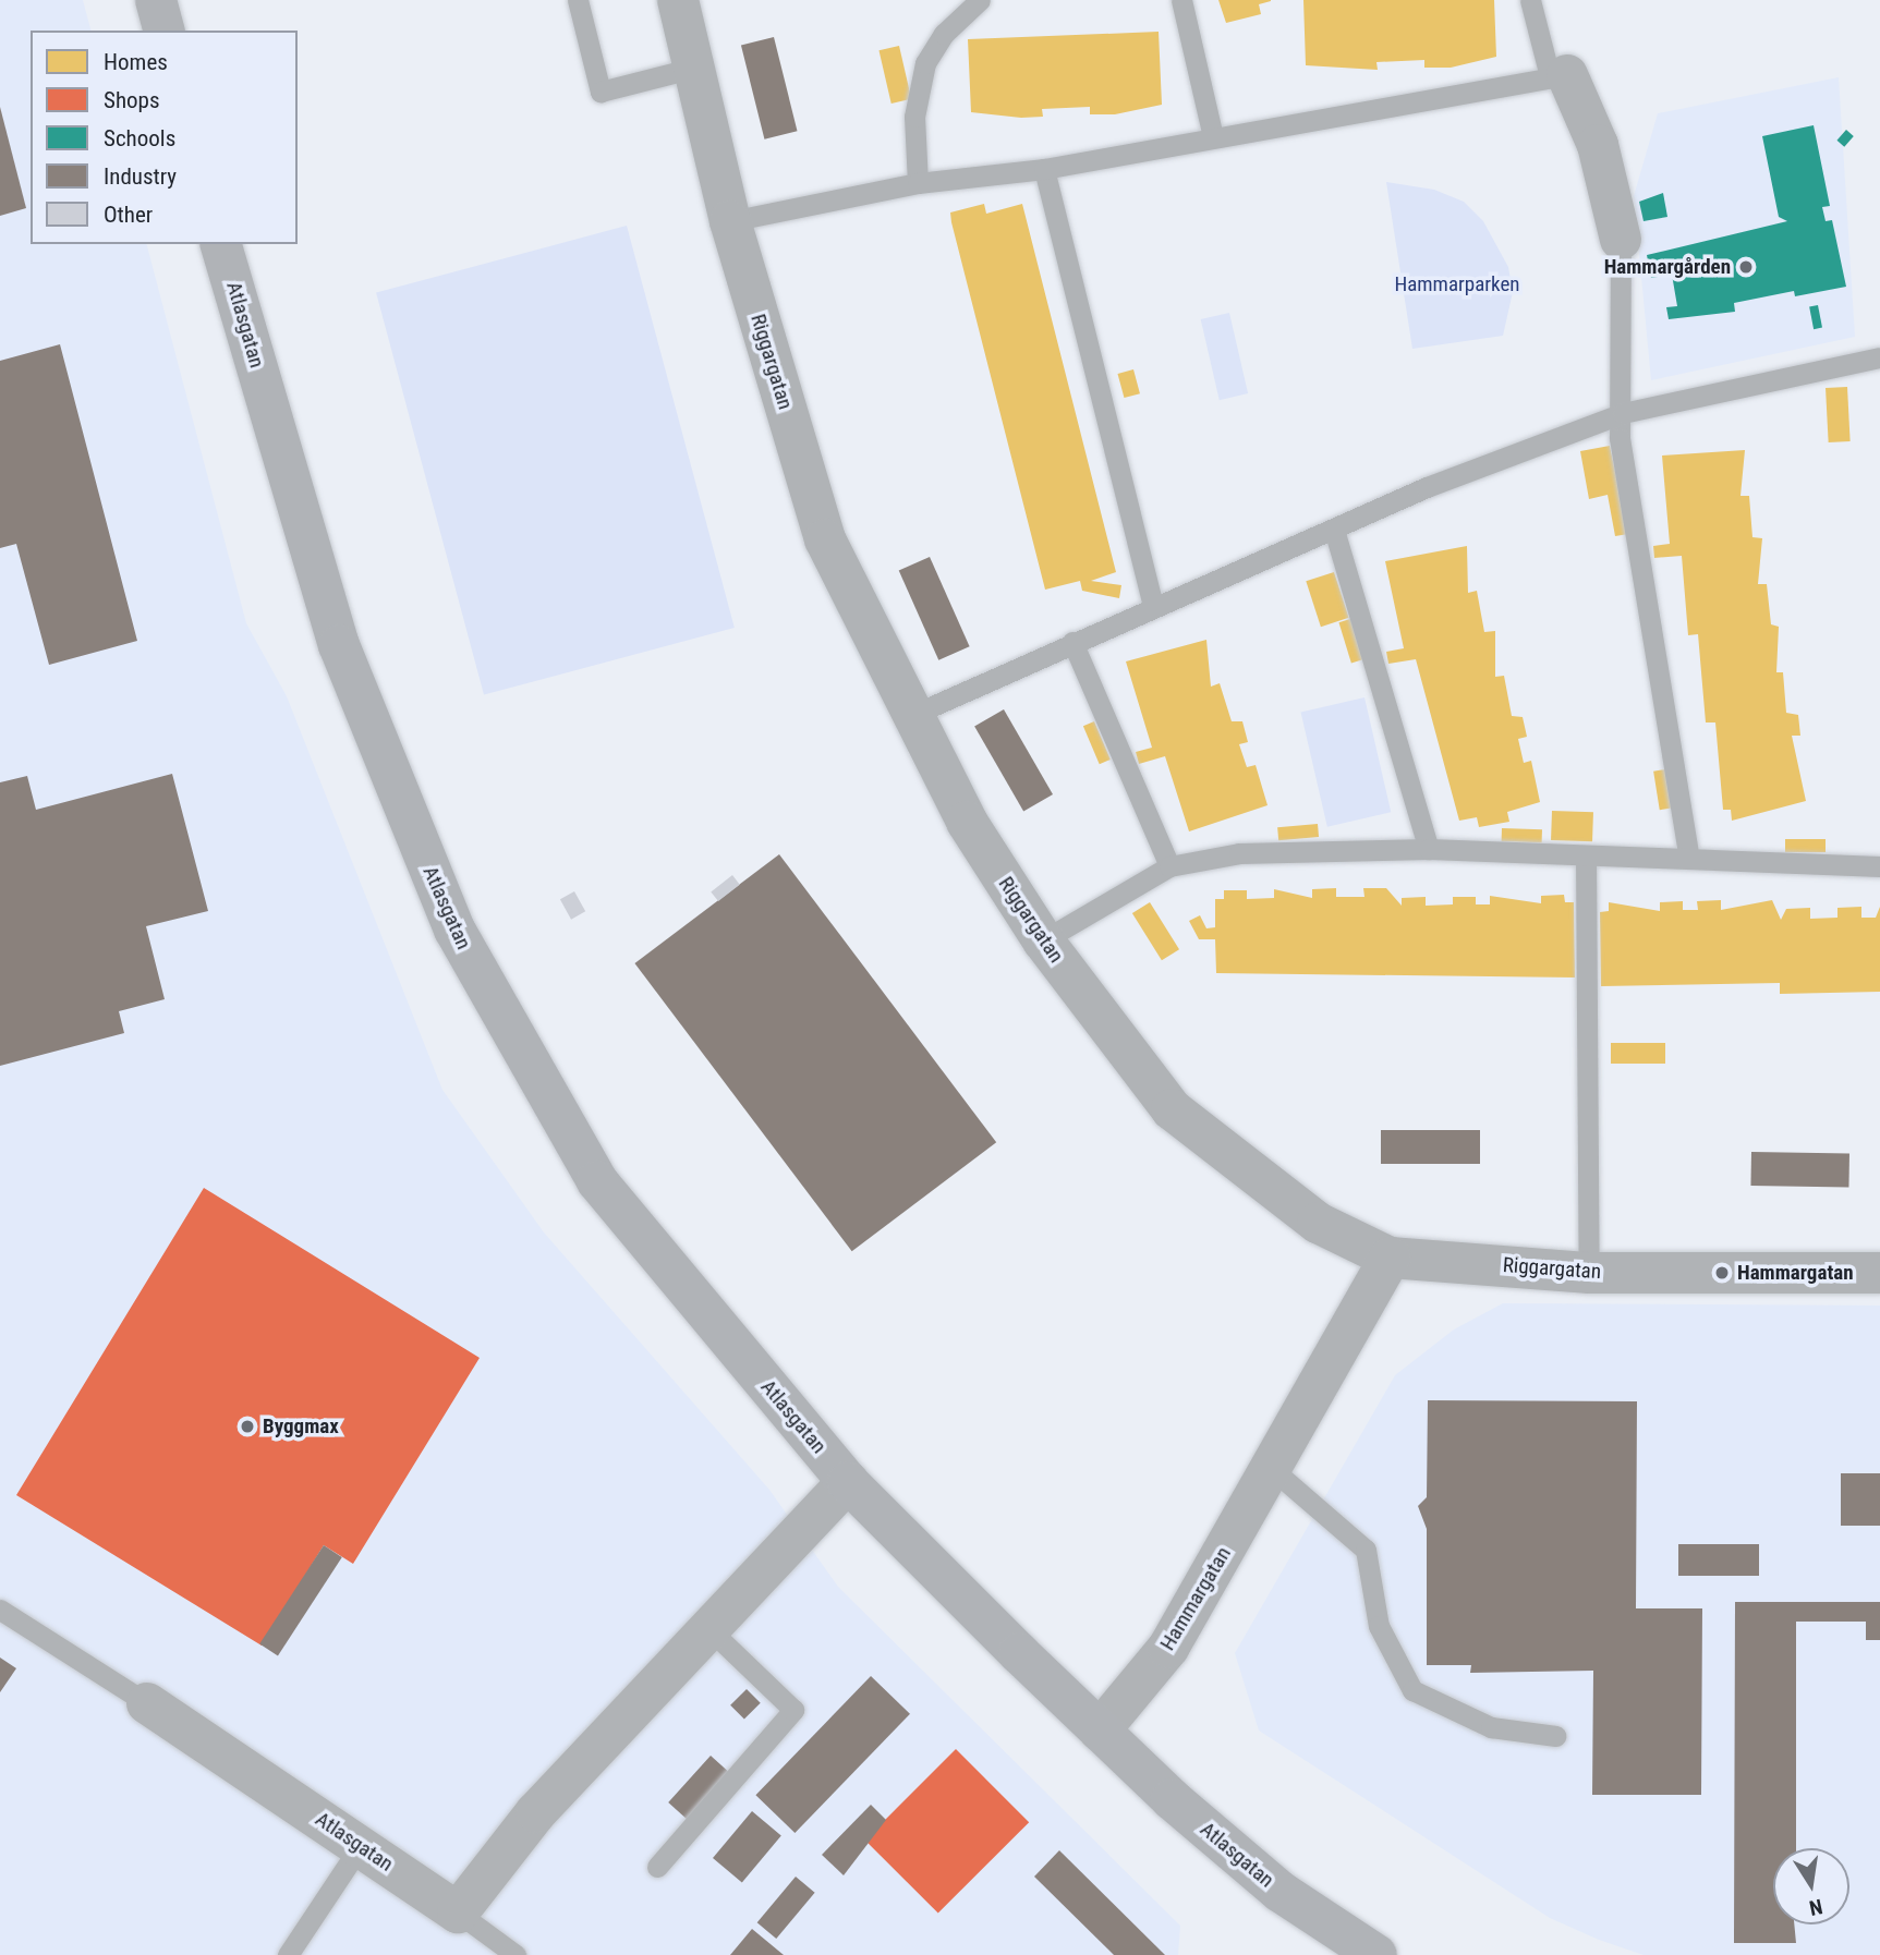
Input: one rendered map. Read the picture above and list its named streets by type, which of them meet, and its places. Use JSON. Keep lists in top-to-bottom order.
{
  "streets": {
    "street": ["Atlasgatan", "Riggargatan", "Hammargatan"]
  },
  "crossings": [
    ["Atlasgatan", "Hammargatan"],
    ["Riggargatan", "Hammargatan"]
  ],
  "parks": ["Hammarparken"],
  "places": ["Hammargården", "Hammargatan", "Byggmax"],
  "legend": [
    "Homes",
    "Shops",
    "Schools",
    "Industry",
    "Other"
  ],
  "north": "bottom"
}
